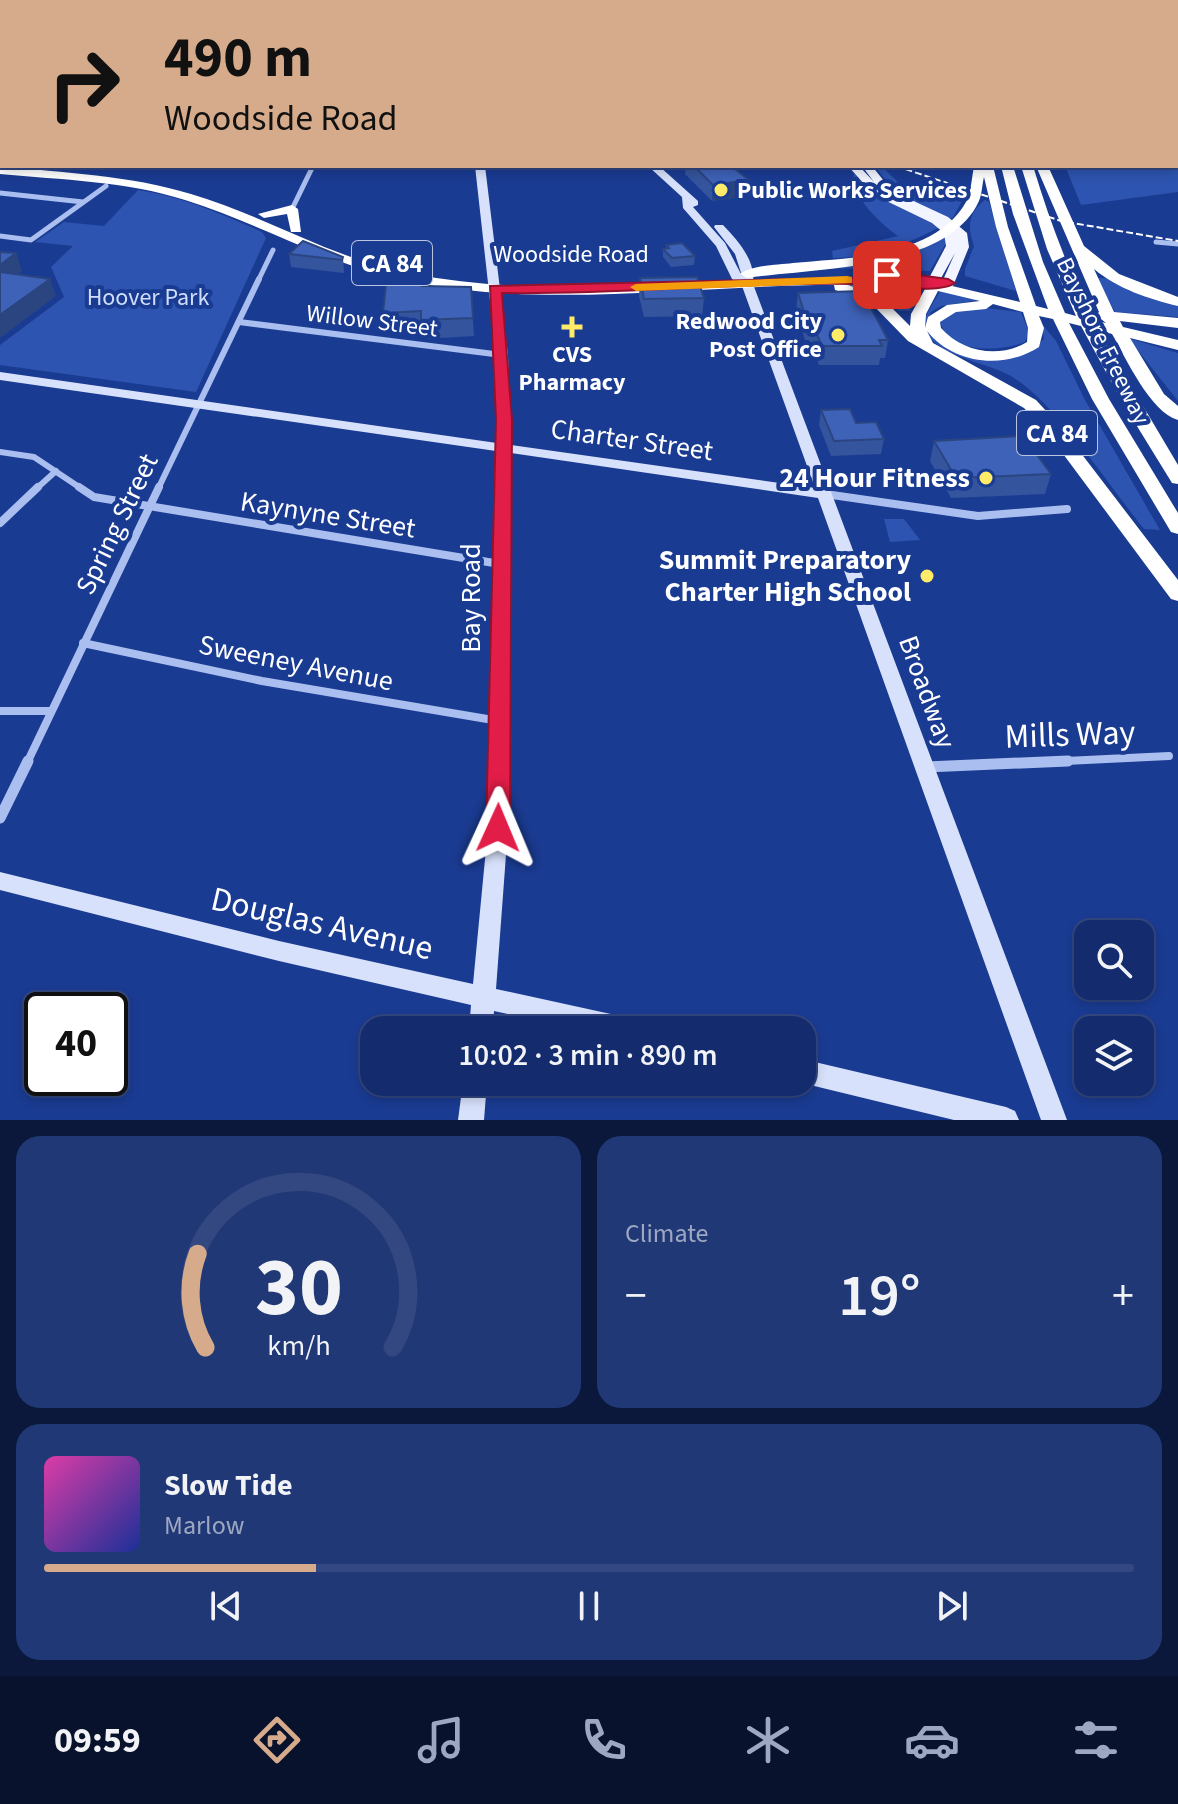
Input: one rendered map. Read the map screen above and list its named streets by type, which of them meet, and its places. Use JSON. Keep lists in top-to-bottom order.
{
  "streets": {
    "highway": ["Woodside Road", "CA 84", "Bayshore Freeway"],
    "street": [
      "Willow Street",
      "Charter Street",
      "Kaynyne Street",
      "Spring Street",
      "Bay Road",
      "Sweeney Avenue",
      "Broadway",
      "Mills Way",
      "Douglas Avenue"
    ]
  },
  "crossings": [
    ["Woodside Road", "Bay Road"],
    ["Woodside Road", "Broadway"],
    ["Willow Street", "Spring Street"],
    ["Willow Street", "Bay Road"],
    ["Charter Street", "Spring Street"],
    ["Charter Street", "Bay Road"],
    ["Charter Street", "Broadway"],
    ["Kaynyne Street", "Spring Street"],
    ["Kaynyne Street", "Bay Road"],
    ["Spring Street", "Sweeney Avenue"],
    ["Bay Road", "Sweeney Avenue"],
    ["Bay Road", "Douglas Avenue"],
    ["Broadway", "Mills Way"]
  ],
  "parks": ["Hoover Park"],
  "places": {
    "other": [
      "Public Works Services",
      "Redwood City Post Office",
      "24 Hour Fitness",
      "Summit Preparatory Charter High School"
    ],
    "health": ["CVS Pharmacy"]
  },
  "page": {
    "turn": ["490 m", "Woodside Road"],
    "limit": "40",
    "trip": "10:02 · 3 min · 890 m",
    "tile": "Climate",
    "heat": ["−", "19°", "+"],
    "song": ["Slow Tide", "Marlow"],
    "tabs": "09:59",
    "gauge": ["30", "km/h"]
  }
}
